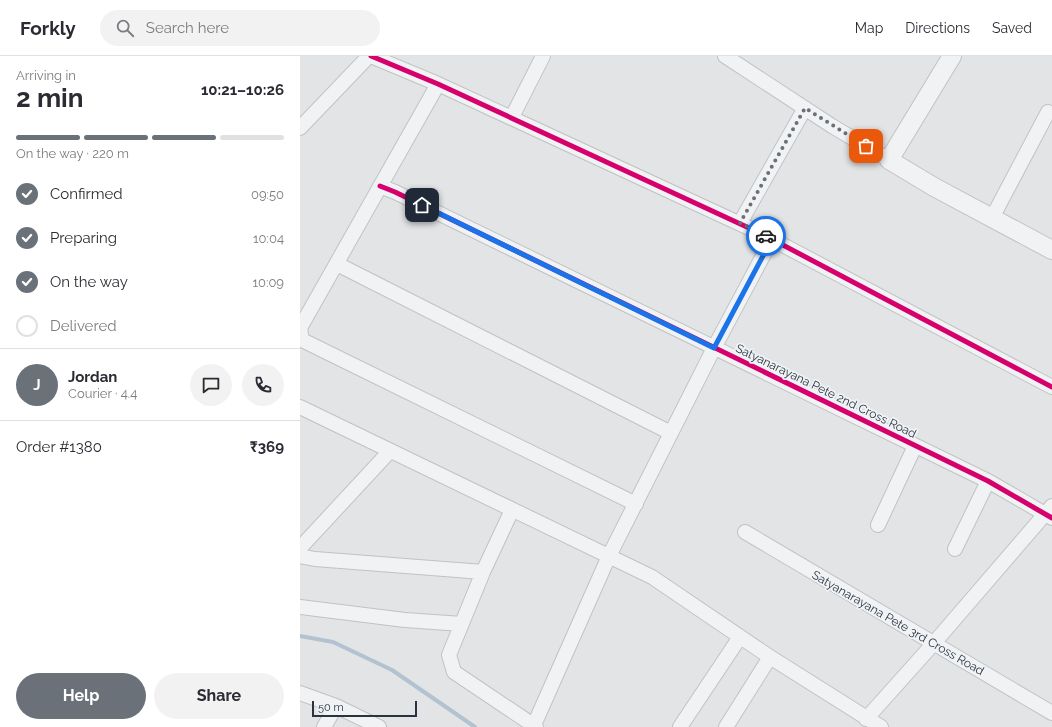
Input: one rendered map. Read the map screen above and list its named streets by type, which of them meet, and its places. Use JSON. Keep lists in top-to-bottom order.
{
  "streets": {
    "street": ["Satyanarayana Pete 2nd Cross Road", "Satyanarayana Pete 3rd Cross Road"]
  },
  "scale_bar": "50 m",
  "page": {
    "header": "Forkly",
    "search": "Search here",
    "nav": ["Map", "Directions", "Saved"],
    "heading": ["2 min", "Arriving in", "10:21–10:26"],
    "panel": [
      "Jordan",
      "Courier · 4.4",
      "Order #1380",
      "₹369"
    ],
    "bar": "On the way · 220 m",
    "list": [
      ["Confirmed", "09:50"],
      ["Preparing", "10:04"],
      ["On the way", "10:09"],
      "Delivered"
    ],
    "round": "J",
    "buttons": ["Help", "Share"],
    "scale": "50 m"
  }
}
